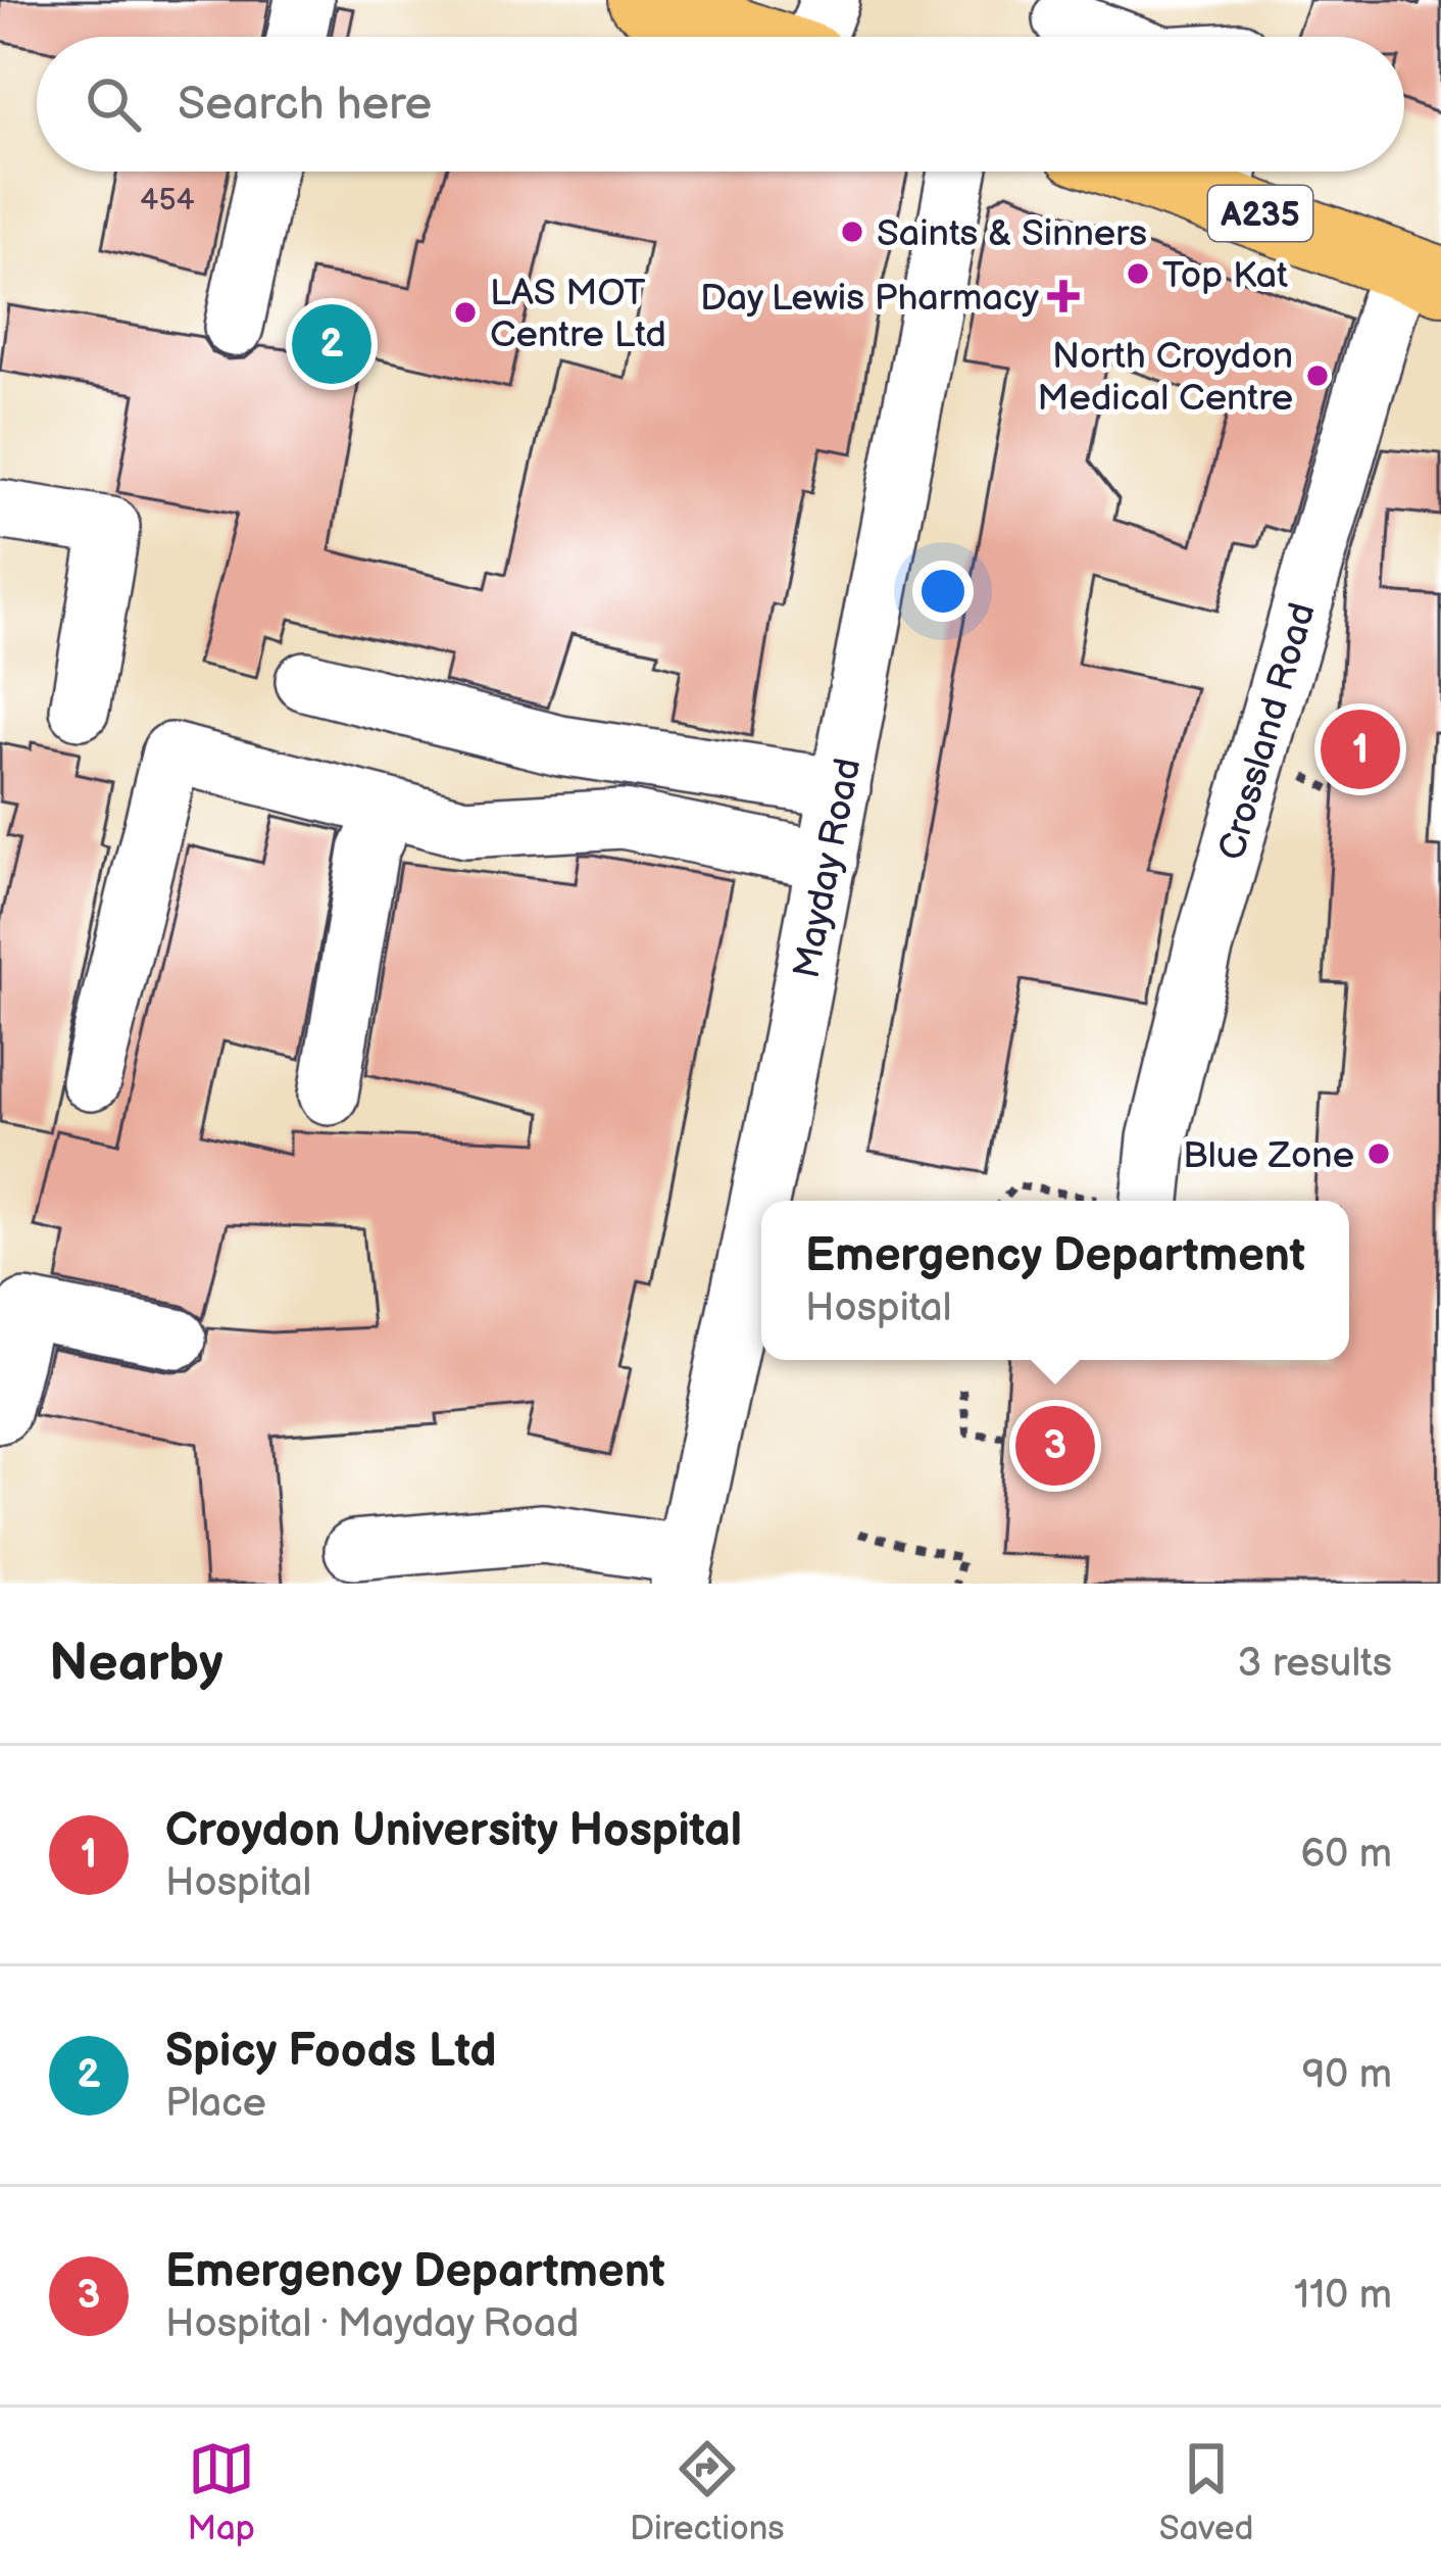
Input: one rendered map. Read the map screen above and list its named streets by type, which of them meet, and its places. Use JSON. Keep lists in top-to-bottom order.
{
  "streets": {
    "main road": ["A235"],
    "street": ["Crossland Road", "Mayday Road"]
  },
  "crossings": [
    ["A235", "Crossland Road"]
  ],
  "places": {
    "other": [
      "Saints & Sinners",
      "Top Kat",
      "LAS MOT Centre Ltd",
      "North Croydon Medical Centre",
      "Blue Zone"
    ],
    "health": ["Day Lewis Pharmacy"]
  },
  "house_numbers": ["454"],
  "page": {
    "search": "Search here",
    "pins": ["2", "1", "3"],
    "popup": ["Emergency Department", "Hospital"],
    "heading": ["Nearby", "3 results"],
    "list": [
      {
        "mark": "1",
        "name": "Croydon University Hospital",
        "note": "Hospital",
        "value": "60 m"
      },
      {
        "mark": "2",
        "name": "Spicy Foods Ltd",
        "note": "Place",
        "value": "90 m"
      },
      {
        "mark": "3",
        "name": "Emergency Department",
        "note": "Hospital · Mayday Road",
        "value": "110 m"
      }
    ],
    "nav": ["Map", "Directions", "Saved"]
  }
}
